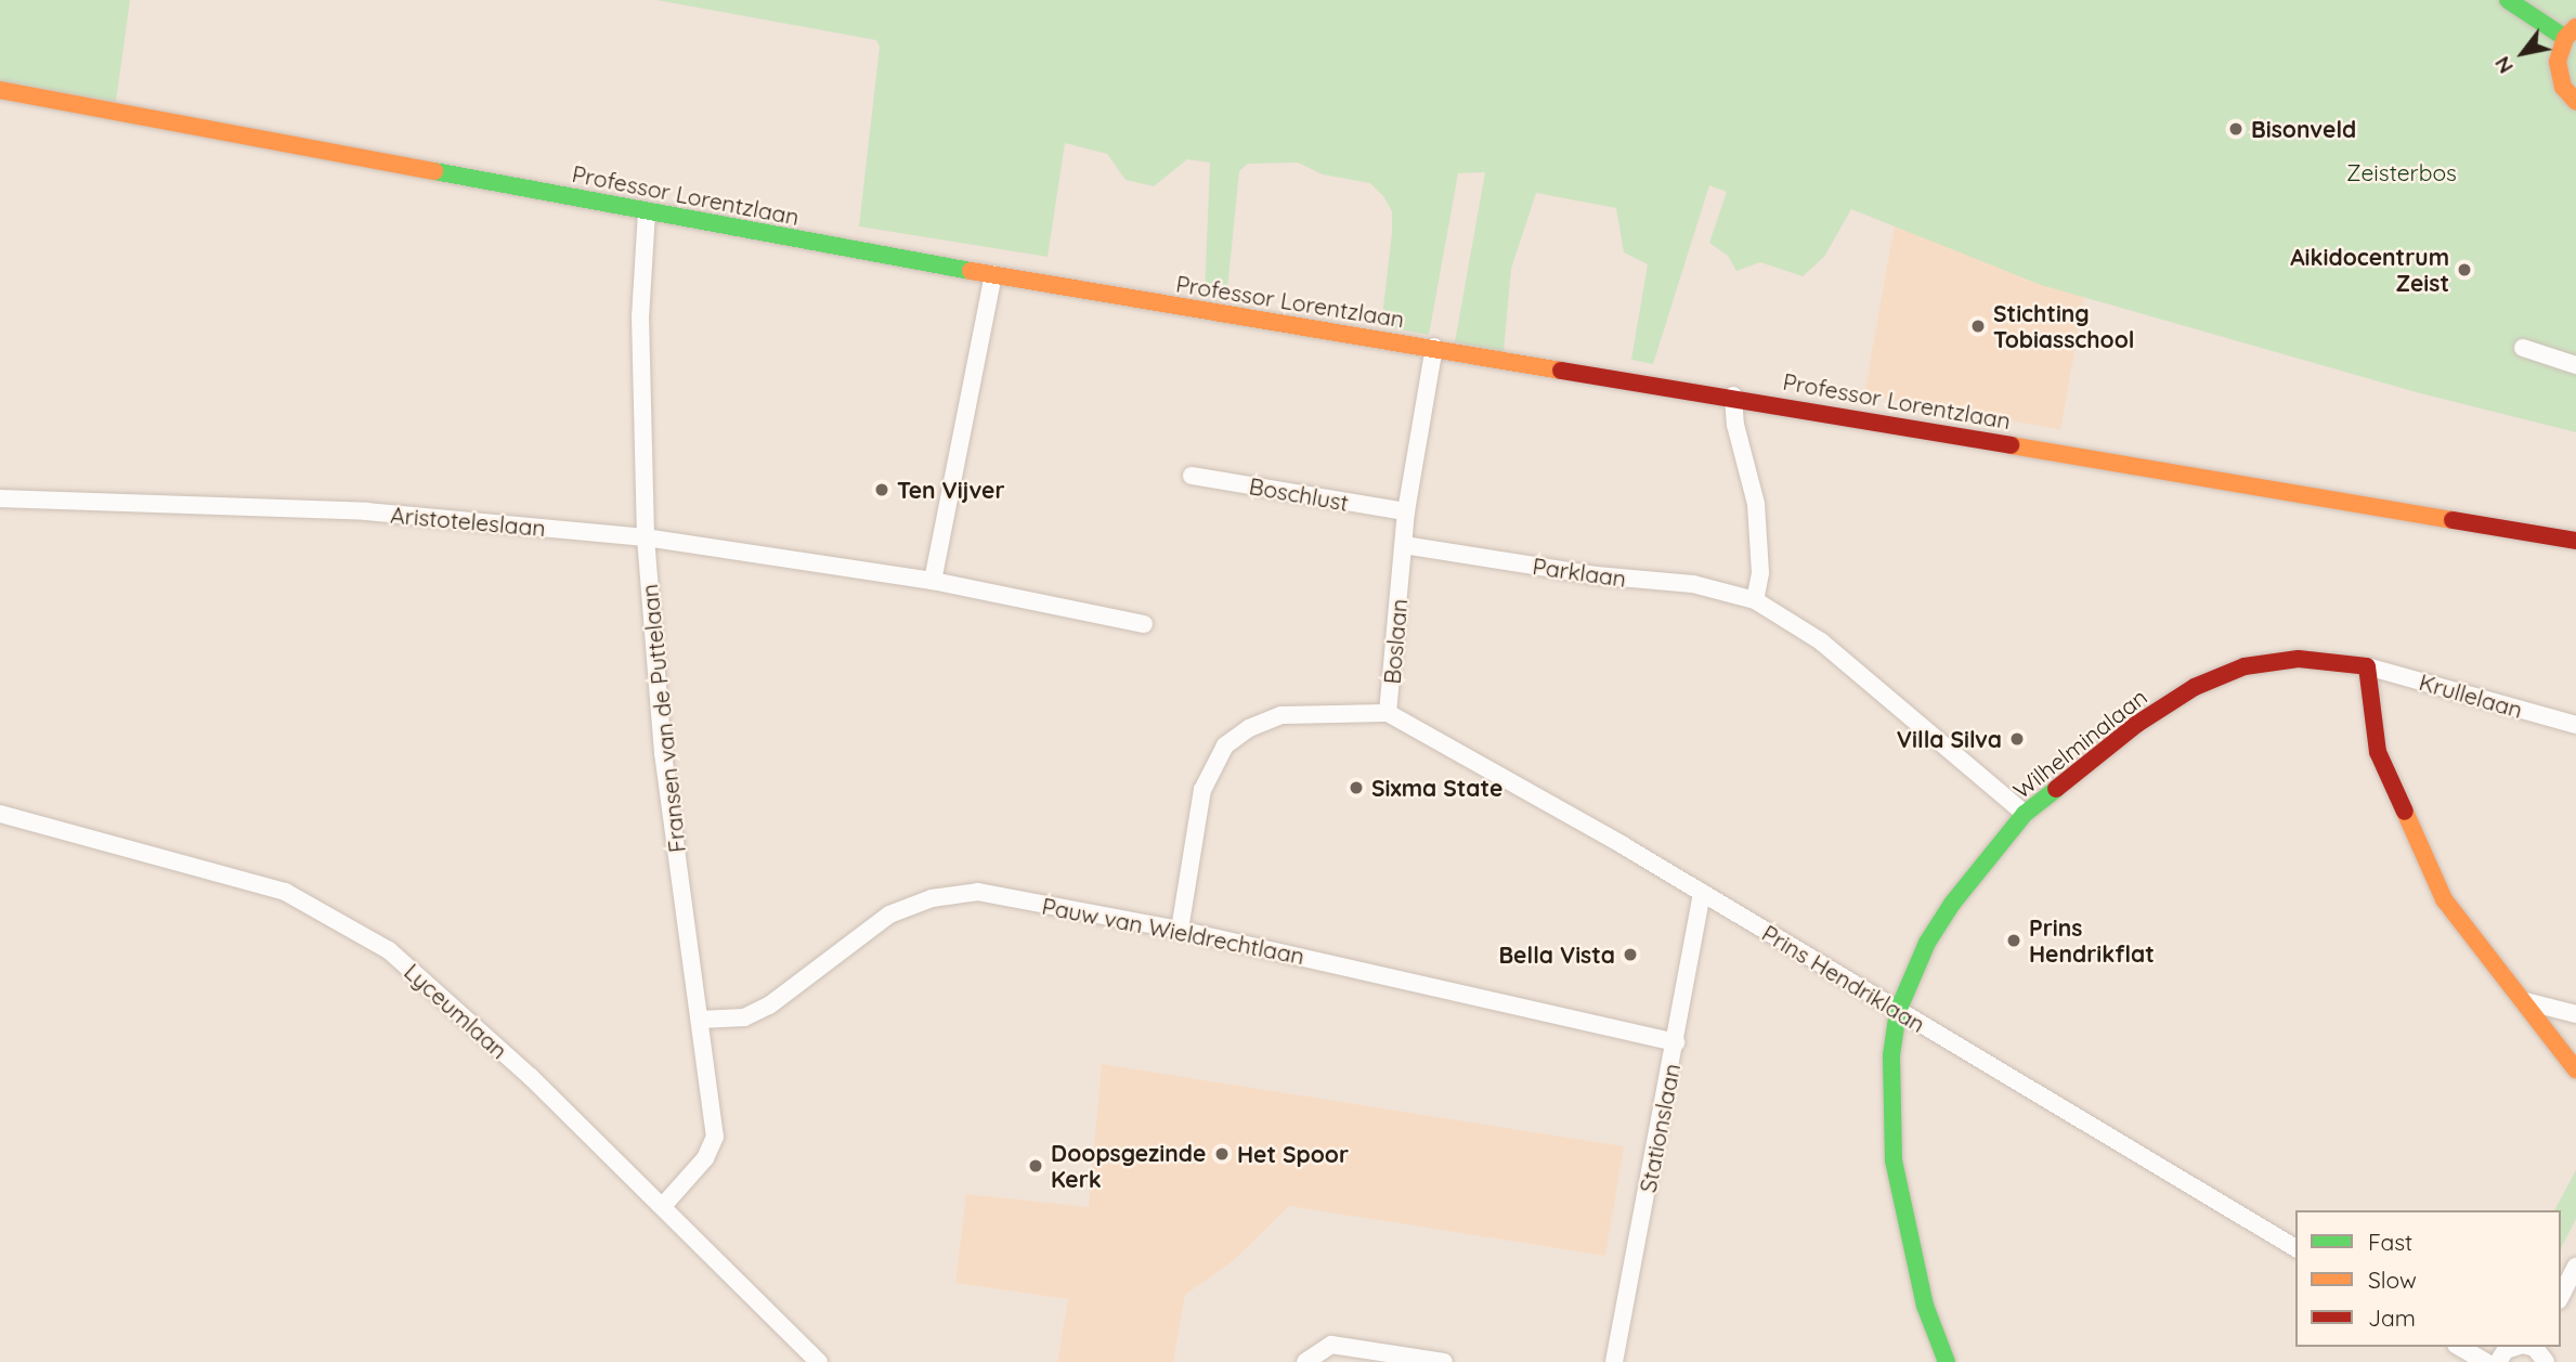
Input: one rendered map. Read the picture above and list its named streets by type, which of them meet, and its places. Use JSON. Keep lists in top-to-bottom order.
{
  "streets": {
    "street": [
      "Professor Lorentzlaan",
      "Boschlust",
      "Aristoteleslaan",
      "Parklaan",
      "Boslaan",
      "Krullelaan",
      "Fransen van de Puttelaan",
      "Wilhelminalaan",
      "Pauw van Wieldrechtlaan",
      "Prins Hendriklaan",
      "Lyceumlaan",
      "Stationslaan"
    ]
  },
  "crossings": [
    ["Professor Lorentzlaan", "Boslaan"],
    ["Professor Lorentzlaan", "Fransen van de Puttelaan"],
    ["Boschlust", "Boslaan"],
    ["Aristoteleslaan", "Fransen van de Puttelaan"],
    ["Parklaan", "Boslaan"],
    ["Parklaan", "Wilhelminalaan"],
    ["Boslaan", "Pauw van Wieldrechtlaan"],
    ["Boslaan", "Prins Hendriklaan"],
    ["Krullelaan", "Wilhelminalaan"],
    ["Fransen van de Puttelaan", "Pauw van Wieldrechtlaan"],
    ["Fransen van de Puttelaan", "Lyceumlaan"],
    ["Wilhelminalaan", "Prins Hendriklaan"],
    ["Pauw van Wieldrechtlaan", "Stationslaan"],
    ["Prins Hendriklaan", "Stationslaan"]
  ],
  "parks": ["Zeisterbos"],
  "places": [
    "Bisonveld",
    "Aikidocentrum Zeist",
    "Stichting Tobiasschool",
    "Ten Vijver",
    "Villa Silva",
    "Sixma State",
    "Prins Hendrikflat",
    "Bella Vista",
    "Het Spoor",
    "Doopsgezinde Kerk"
  ],
  "legend": ["Fast", "Slow", "Jam"],
  "north": "bottom left"
}
